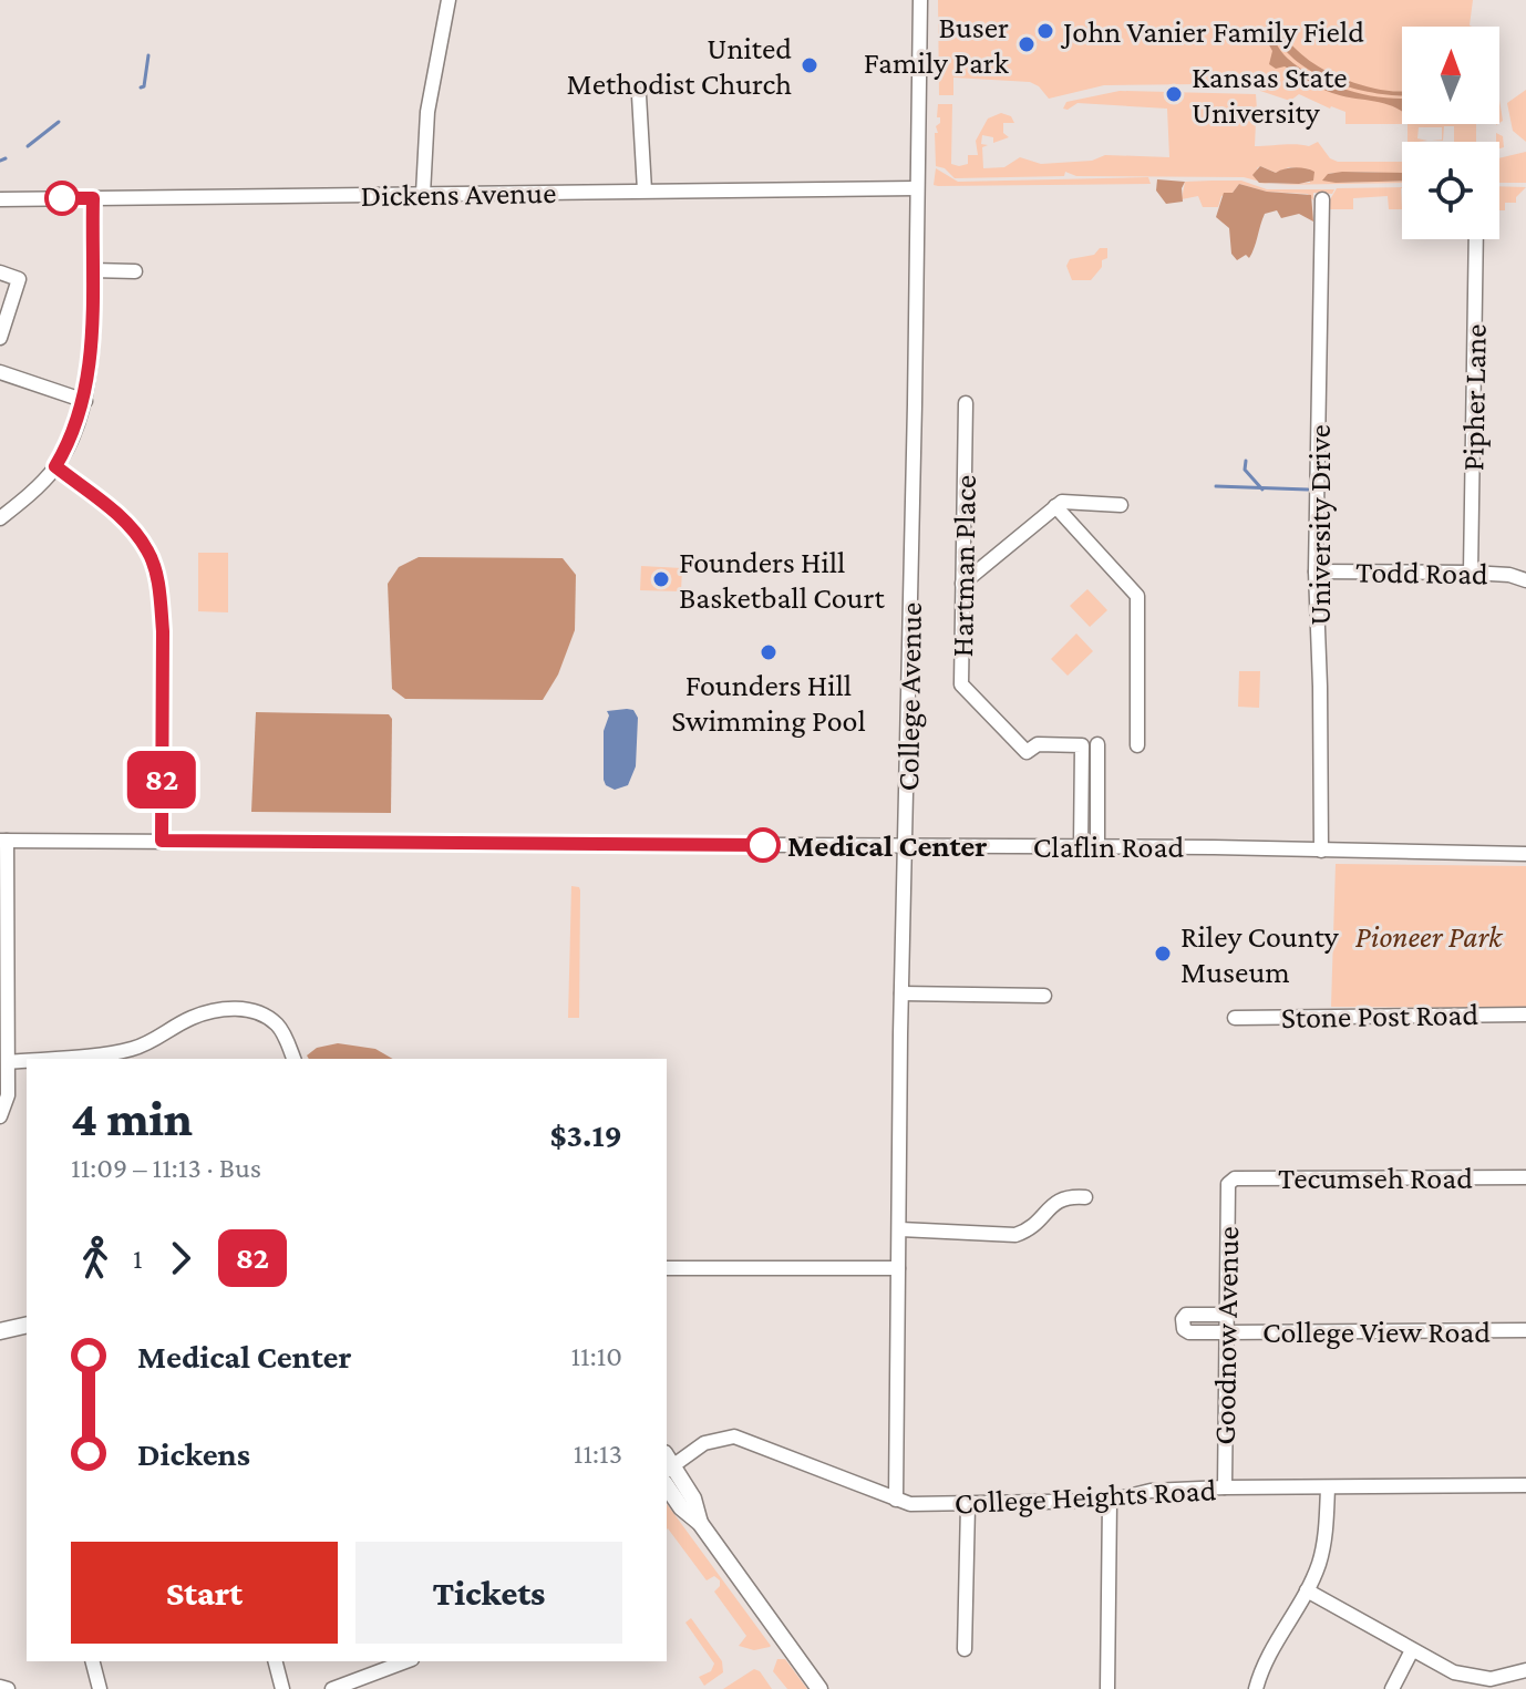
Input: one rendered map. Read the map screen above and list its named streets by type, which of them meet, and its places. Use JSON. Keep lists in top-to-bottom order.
{
  "streets": {
    "street": [
      "Dickens Avenue",
      "Pipher Lane",
      "University Drive",
      "Hartman Place",
      "Todd Road",
      "College Avenue",
      "Claflin Road",
      "Stone Post Road",
      "Tecumseh Road",
      "College View Road",
      "Goodnow Avenue",
      "College Heights Road"
    ]
  },
  "crossings": [
    ["Dickens Avenue", "College Avenue"],
    ["Pipher Lane", "Todd Road"],
    ["University Drive", "Todd Road"],
    ["University Drive", "Claflin Road"],
    ["Hartman Place", "Claflin Road"],
    ["College Avenue", "Claflin Road"],
    ["College Avenue", "College Heights Road"],
    ["Tecumseh Road", "Goodnow Avenue"],
    ["College View Road", "Goodnow Avenue"],
    ["Goodnow Avenue", "College Heights Road"]
  ],
  "parks": ["Pioneer Park"],
  "places": [
    "John Vanier Family Field",
    "Buser Family Park",
    "United Methodist Church",
    "Kansas State University",
    "Founders Hill Basketball Court",
    "Founders Hill Swimming Pool",
    "Medical Center",
    "Riley County Museum"
  ],
  "lines": ["bus line 82"],
  "north": "top",
  "page": {
    "on_map": "82",
    "heading": ["4 min", "11:09 – 11:13 · Bus", "$3.19"],
    "legs": ["1", "82"],
    "list": [
      {
        "name": "Medical Center",
        "value": "11:10"
      },
      {
        "name": "Dickens",
        "value": "11:13"
      }
    ],
    "buttons": ["Start", "Tickets"]
  }
}
